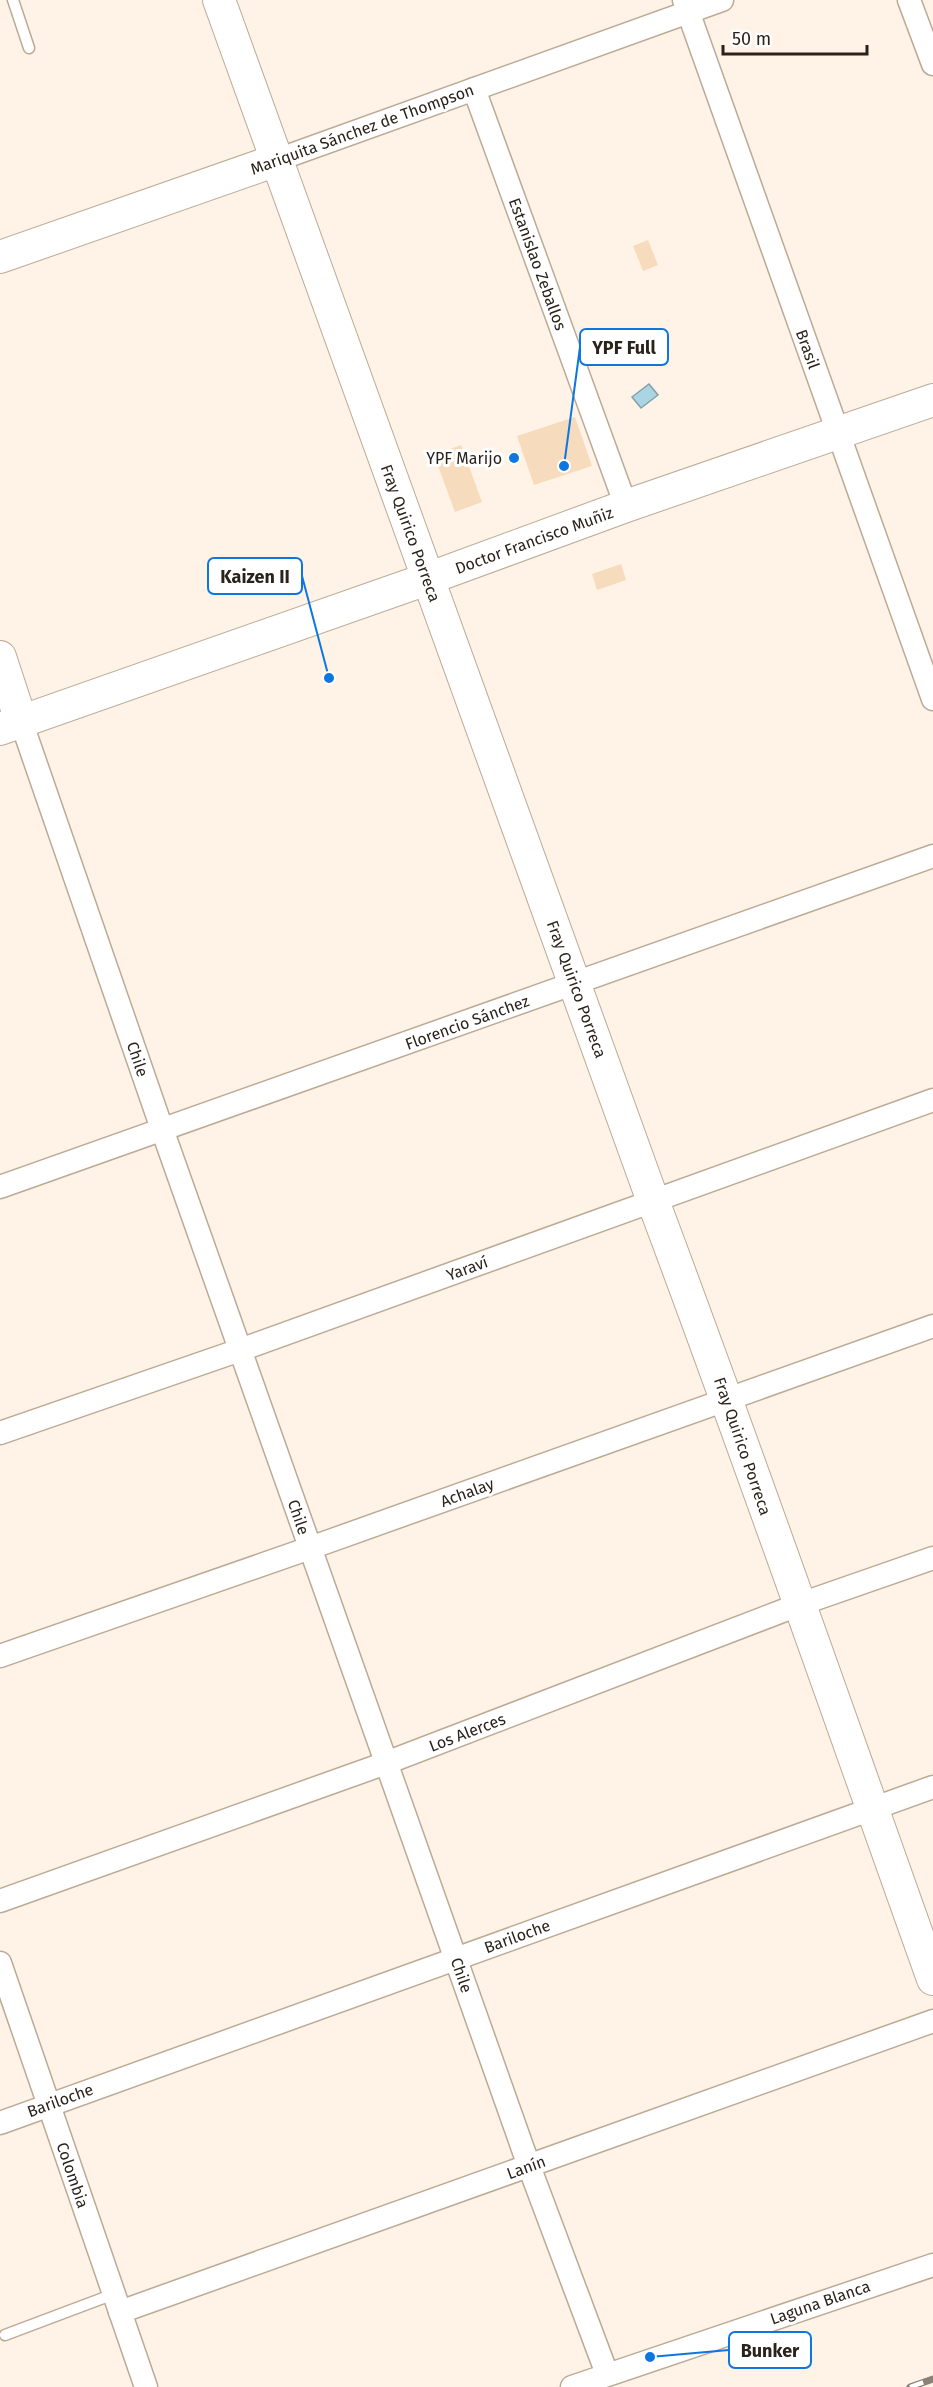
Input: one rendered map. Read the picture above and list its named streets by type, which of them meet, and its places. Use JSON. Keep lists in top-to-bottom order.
{
  "streets": {
    "main road": [
      "Mariquita Sánchez de Thompson",
      "Fray Quirico Porreca",
      "Doctor Francisco Muñiz",
      "Chile"
    ],
    "street": [
      "Estanislao Zeballos",
      "Brasil",
      "Florencio Sánchez",
      "Yaraví",
      "Achalay",
      "Los Alerces",
      "Bariloche",
      "Lanín",
      "Colombia",
      "Laguna Blanca"
    ]
  },
  "crossings": [
    ["Mariquita Sánchez de Thompson", "Estanislao Zeballos"],
    ["Mariquita Sánchez de Thompson", "Brasil"],
    ["Mariquita Sánchez de Thompson", "Fray Quirico Porreca"],
    ["Estanislao Zeballos", "Doctor Francisco Muñiz"],
    ["Brasil", "Doctor Francisco Muñiz"],
    ["Fray Quirico Porreca", "Doctor Francisco Muñiz"],
    ["Fray Quirico Porreca", "Florencio Sánchez"],
    ["Fray Quirico Porreca", "Yaraví"],
    ["Fray Quirico Porreca", "Achalay"],
    ["Fray Quirico Porreca", "Los Alerces"],
    ["Fray Quirico Porreca", "Bariloche"],
    ["Doctor Francisco Muñiz", "Chile"],
    ["Florencio Sánchez", "Chile"],
    ["Chile", "Yaraví"],
    ["Chile", "Achalay"],
    ["Chile", "Los Alerces"],
    ["Chile", "Bariloche"],
    ["Chile", "Lanín"],
    ["Chile", "Laguna Blanca"],
    ["Bariloche", "Colombia"],
    ["Lanín", "Colombia"]
  ],
  "places": [
    "YPF Marijo",
    "YPF Full",
    "Kaizen II",
    "Bunker"
  ],
  "scale_bar": "50 m"
}
